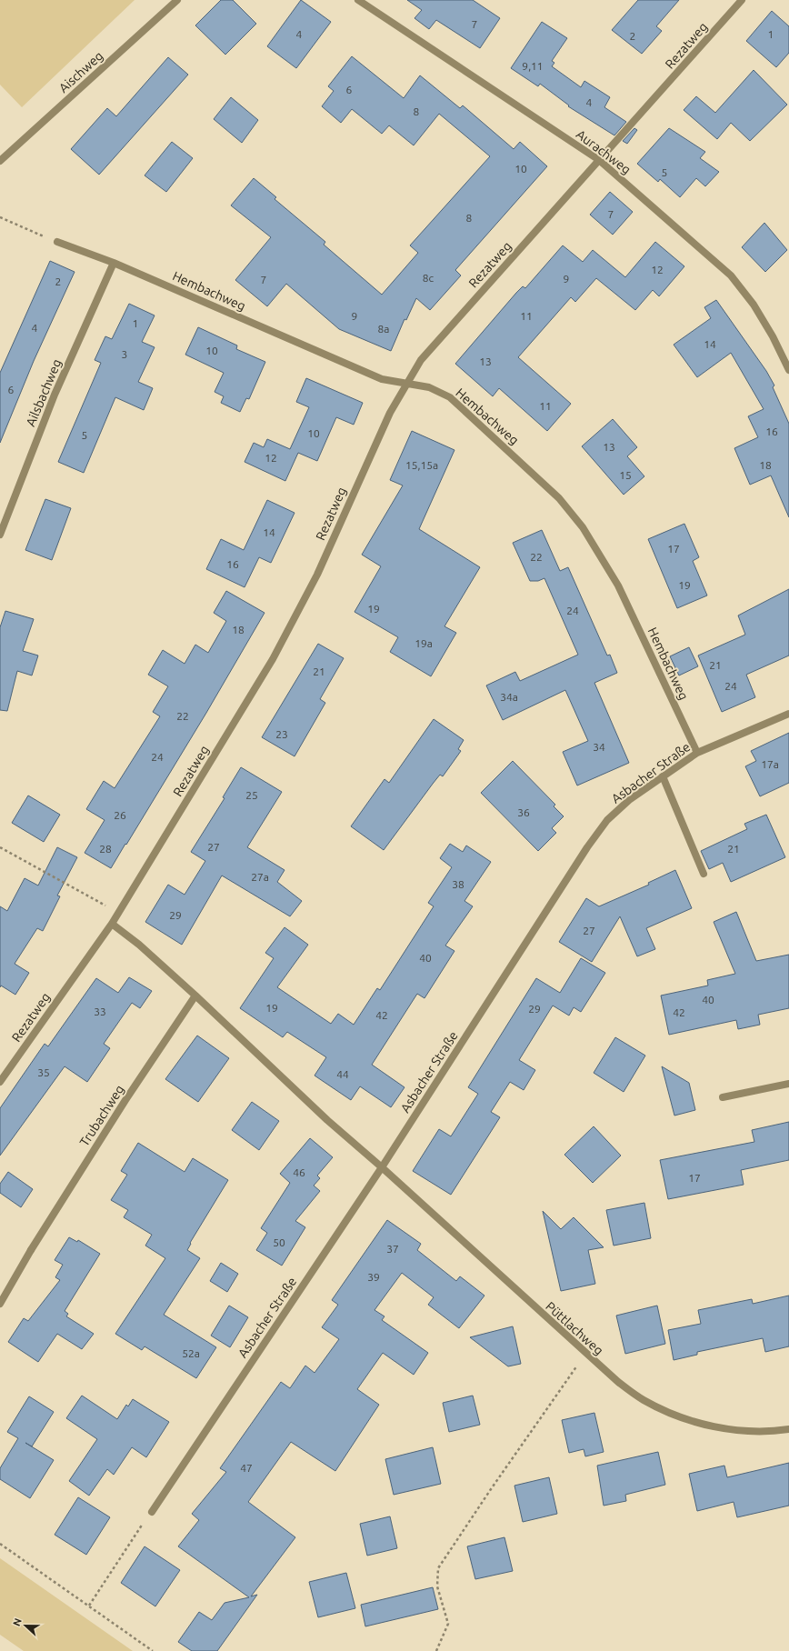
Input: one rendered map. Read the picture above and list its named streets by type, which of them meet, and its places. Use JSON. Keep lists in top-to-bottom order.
{
  "streets": {
    "street": [
      "Rezatweg",
      "Aischweg",
      "Aurachweg",
      "Hembachweg",
      "Ailsbachweg",
      "Asbacher Straße",
      "Trubachweg",
      "Püttlachweg"
    ]
  },
  "crossings": [
    ["Rezatweg", "Aurachweg"],
    ["Rezatweg", "Hembachweg"],
    ["Hembachweg", "Ailsbachweg"],
    ["Hembachweg", "Asbacher Straße"],
    ["Asbacher Straße", "Püttlachweg"]
  ],
  "house_numbers": [
    "7",
    "4",
    "1",
    "2",
    "9,11",
    "6",
    "4",
    "8",
    "10",
    "5",
    "7",
    "8",
    "12",
    "8c",
    "9",
    "7",
    "2",
    "9",
    "11",
    "1",
    "4",
    "8a",
    "14",
    "10",
    "3",
    "13",
    "6",
    "11",
    "16",
    "10",
    "5",
    "13",
    "12",
    "15,15a",
    "18",
    "15",
    "14",
    "17",
    "22",
    "16",
    "19",
    "19",
    "24",
    "18",
    "19a",
    "21",
    "21",
    "24",
    "34a",
    "22",
    "23",
    "34",
    "24",
    "17a",
    "25",
    "36",
    "26",
    "27",
    "28",
    "21",
    "27a",
    "38",
    "29",
    "27",
    "40",
    "40",
    "19",
    "29",
    "33",
    "42",
    "42",
    "35",
    "44",
    "46",
    "17",
    "50",
    "37",
    "39",
    "52a",
    "47"
  ],
  "north": "left"
}
